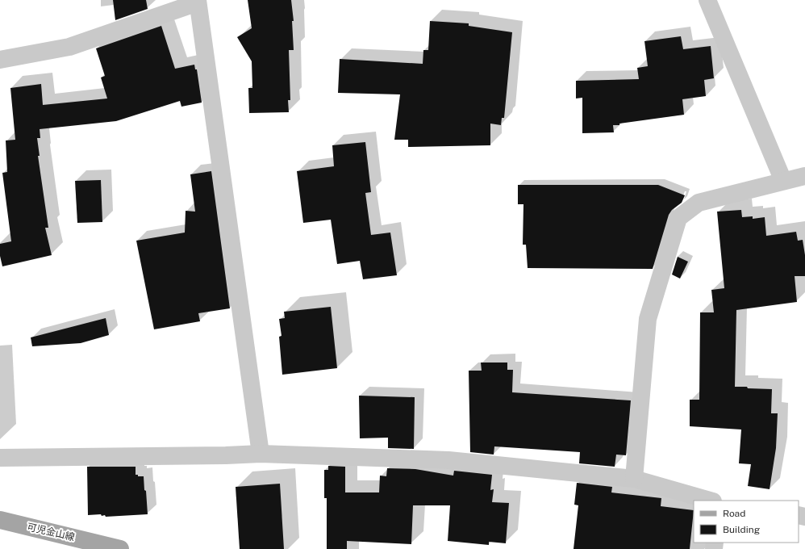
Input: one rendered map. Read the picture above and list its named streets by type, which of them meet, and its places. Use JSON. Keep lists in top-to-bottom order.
{
  "streets": {
    "main road": ["可児金山線"]
  },
  "legend": ["Road", "Building"]
}
